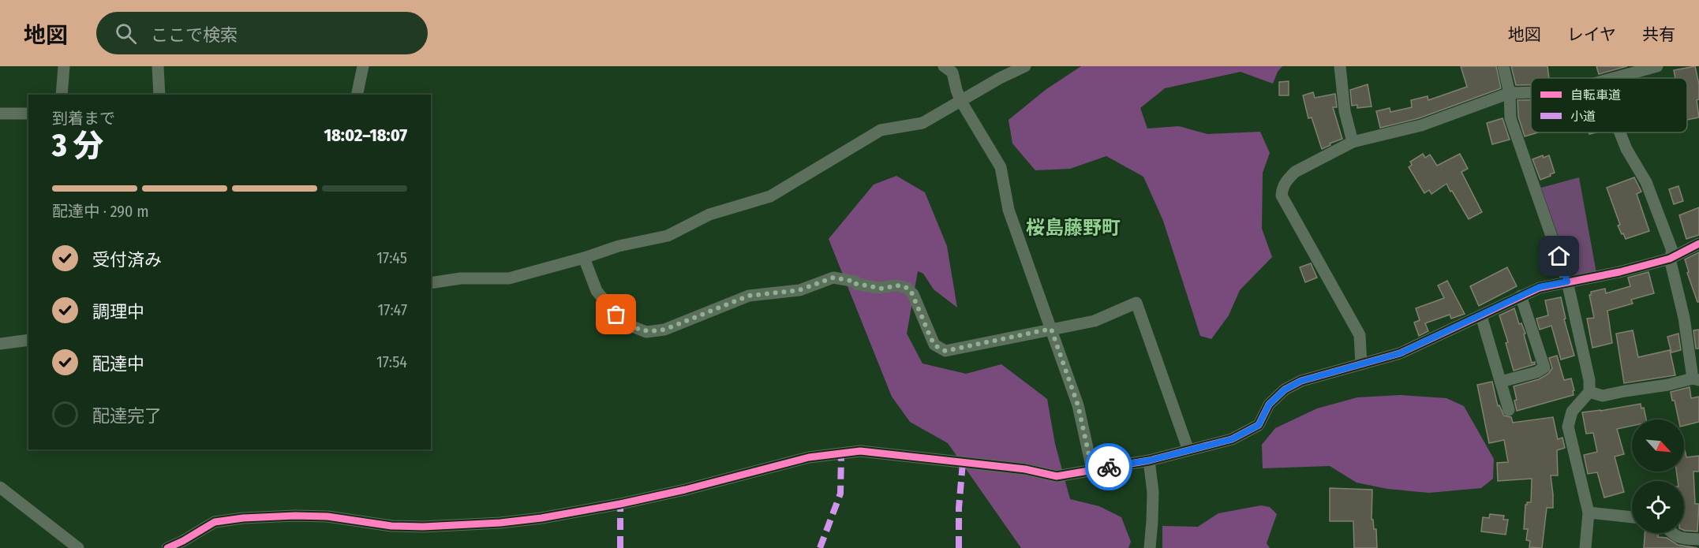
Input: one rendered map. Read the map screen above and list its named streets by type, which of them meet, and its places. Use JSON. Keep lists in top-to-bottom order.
{
  "districts": ["桜島藤野町"],
  "legend": ["自転車道", "小道"],
  "north": "bottom right",
  "page": {
    "header": "地図",
    "search": "ここで検索",
    "nav": ["地図", "レイヤ", "共有"],
    "heading": ["3 分", "到着まで", "18:02–18:07"],
    "bar": "配達中 · 290 m",
    "list": [
      ["受付済み", "17:45"],
      ["調理中", "17:47"],
      ["配達中", "17:54"],
      "配達完了"
    ]
  }
}
